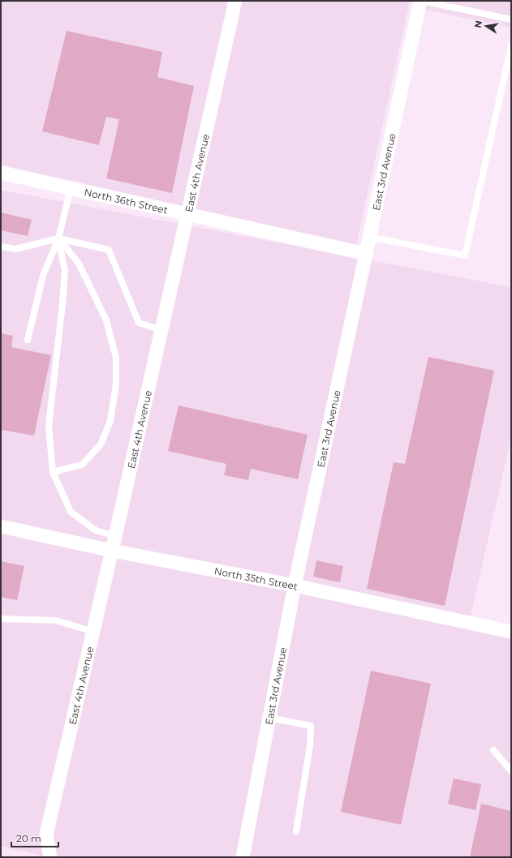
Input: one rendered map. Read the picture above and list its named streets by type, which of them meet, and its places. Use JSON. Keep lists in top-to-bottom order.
{
  "streets": {
    "street": [
      "East 3rd Avenue",
      "East 4th Avenue",
      "North 36th Street",
      "North 35th Street"
    ]
  },
  "crossings": [
    ["East 3rd Avenue", "North 36th Street"],
    ["East 3rd Avenue", "North 35th Street"],
    ["East 4th Avenue", "North 36th Street"],
    ["East 4th Avenue", "North 35th Street"]
  ],
  "scale_bar": "20 m",
  "north": "left"
}
